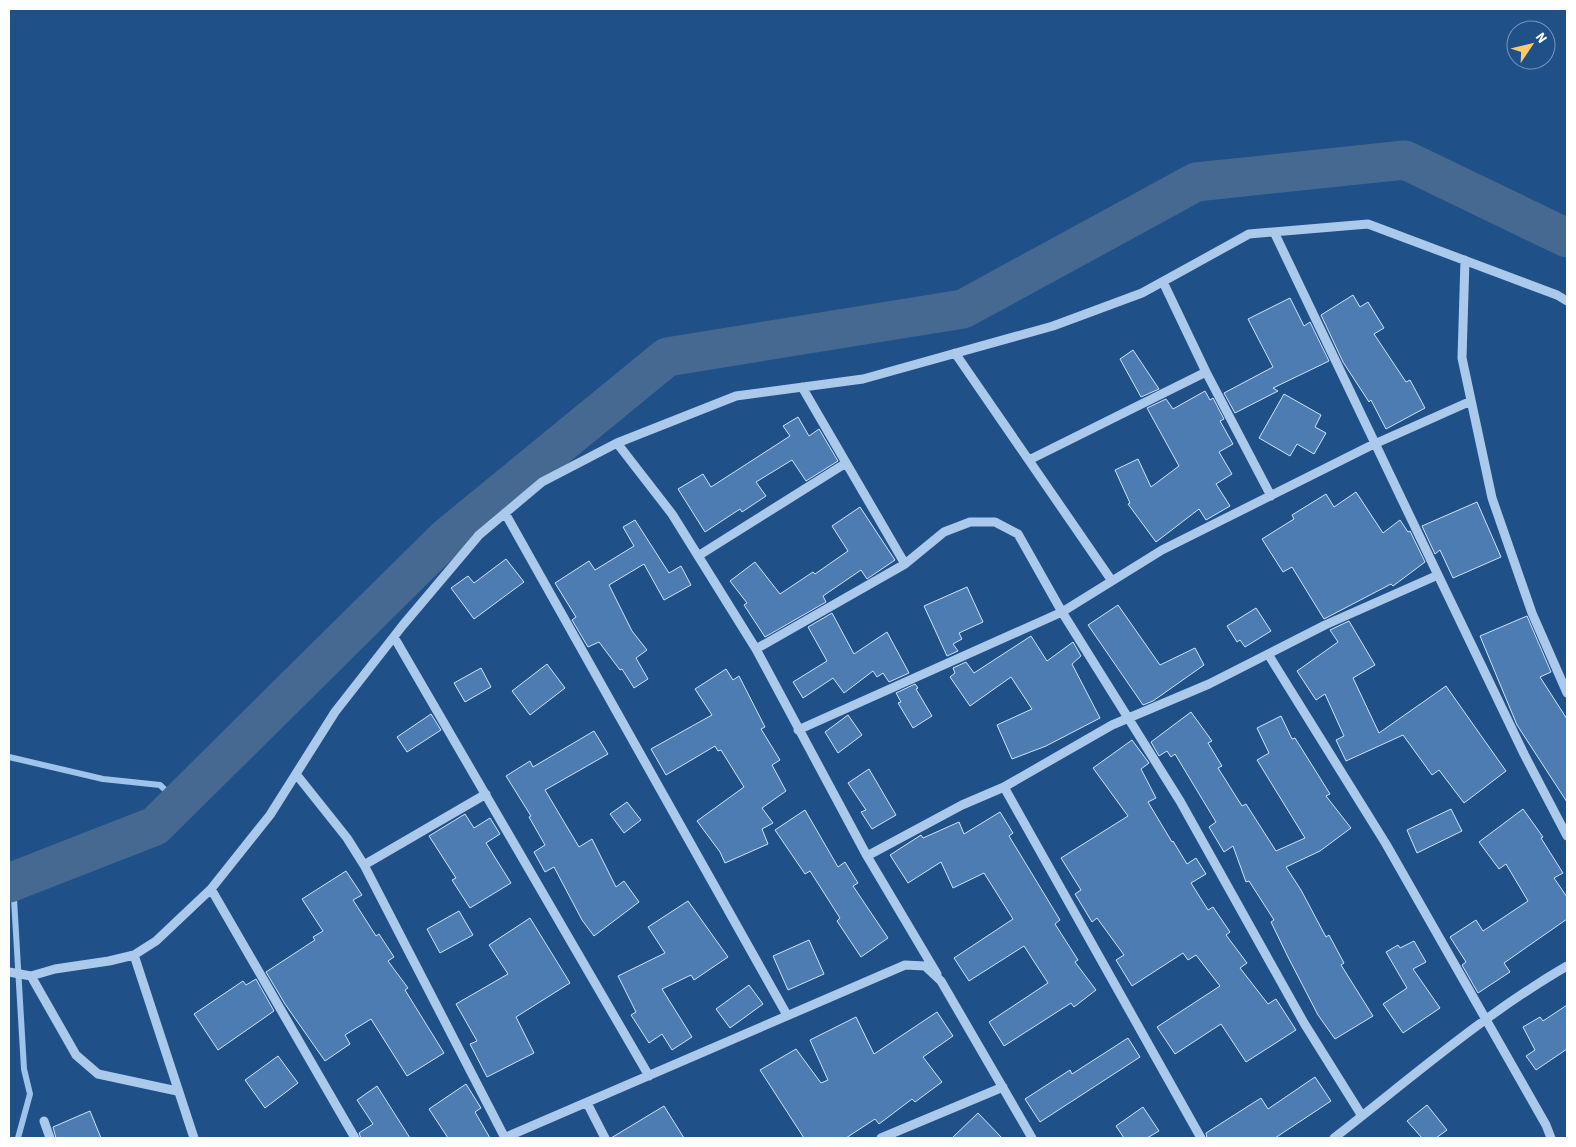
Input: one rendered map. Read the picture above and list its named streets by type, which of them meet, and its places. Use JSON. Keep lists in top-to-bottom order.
{
  "north": "top right"
}
